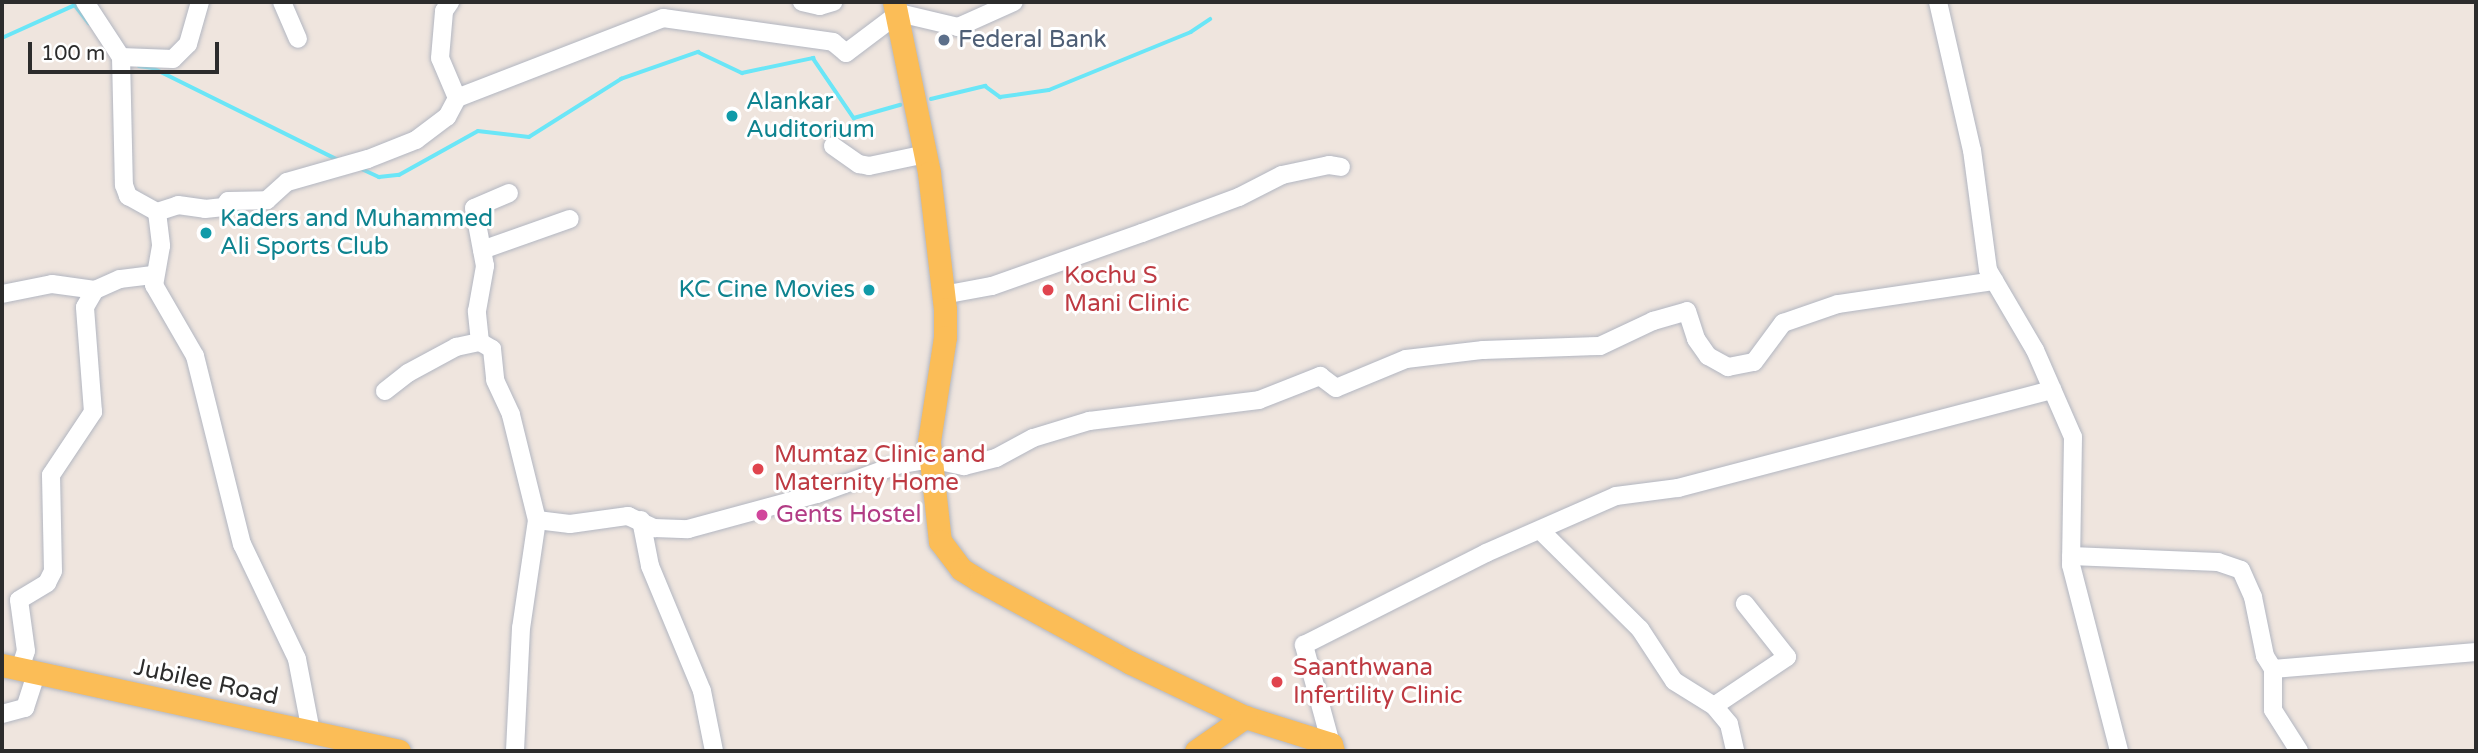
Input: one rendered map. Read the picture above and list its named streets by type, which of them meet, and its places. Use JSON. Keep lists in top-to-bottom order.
{
  "streets": {
    "main road": ["Jubilee Road"]
  },
  "places": [
    "Federal Bank",
    "Alankar Auditorium",
    "Kaders and Muhammed Ali Sports Club",
    "KC Cine Movies",
    "Kochu S Mani Clinic",
    "Mumtaz Clinic and Maternity Home",
    "Gents Hostel",
    "Saanthwana Infertility Clinic"
  ],
  "scale_bar": "100 m"
}
